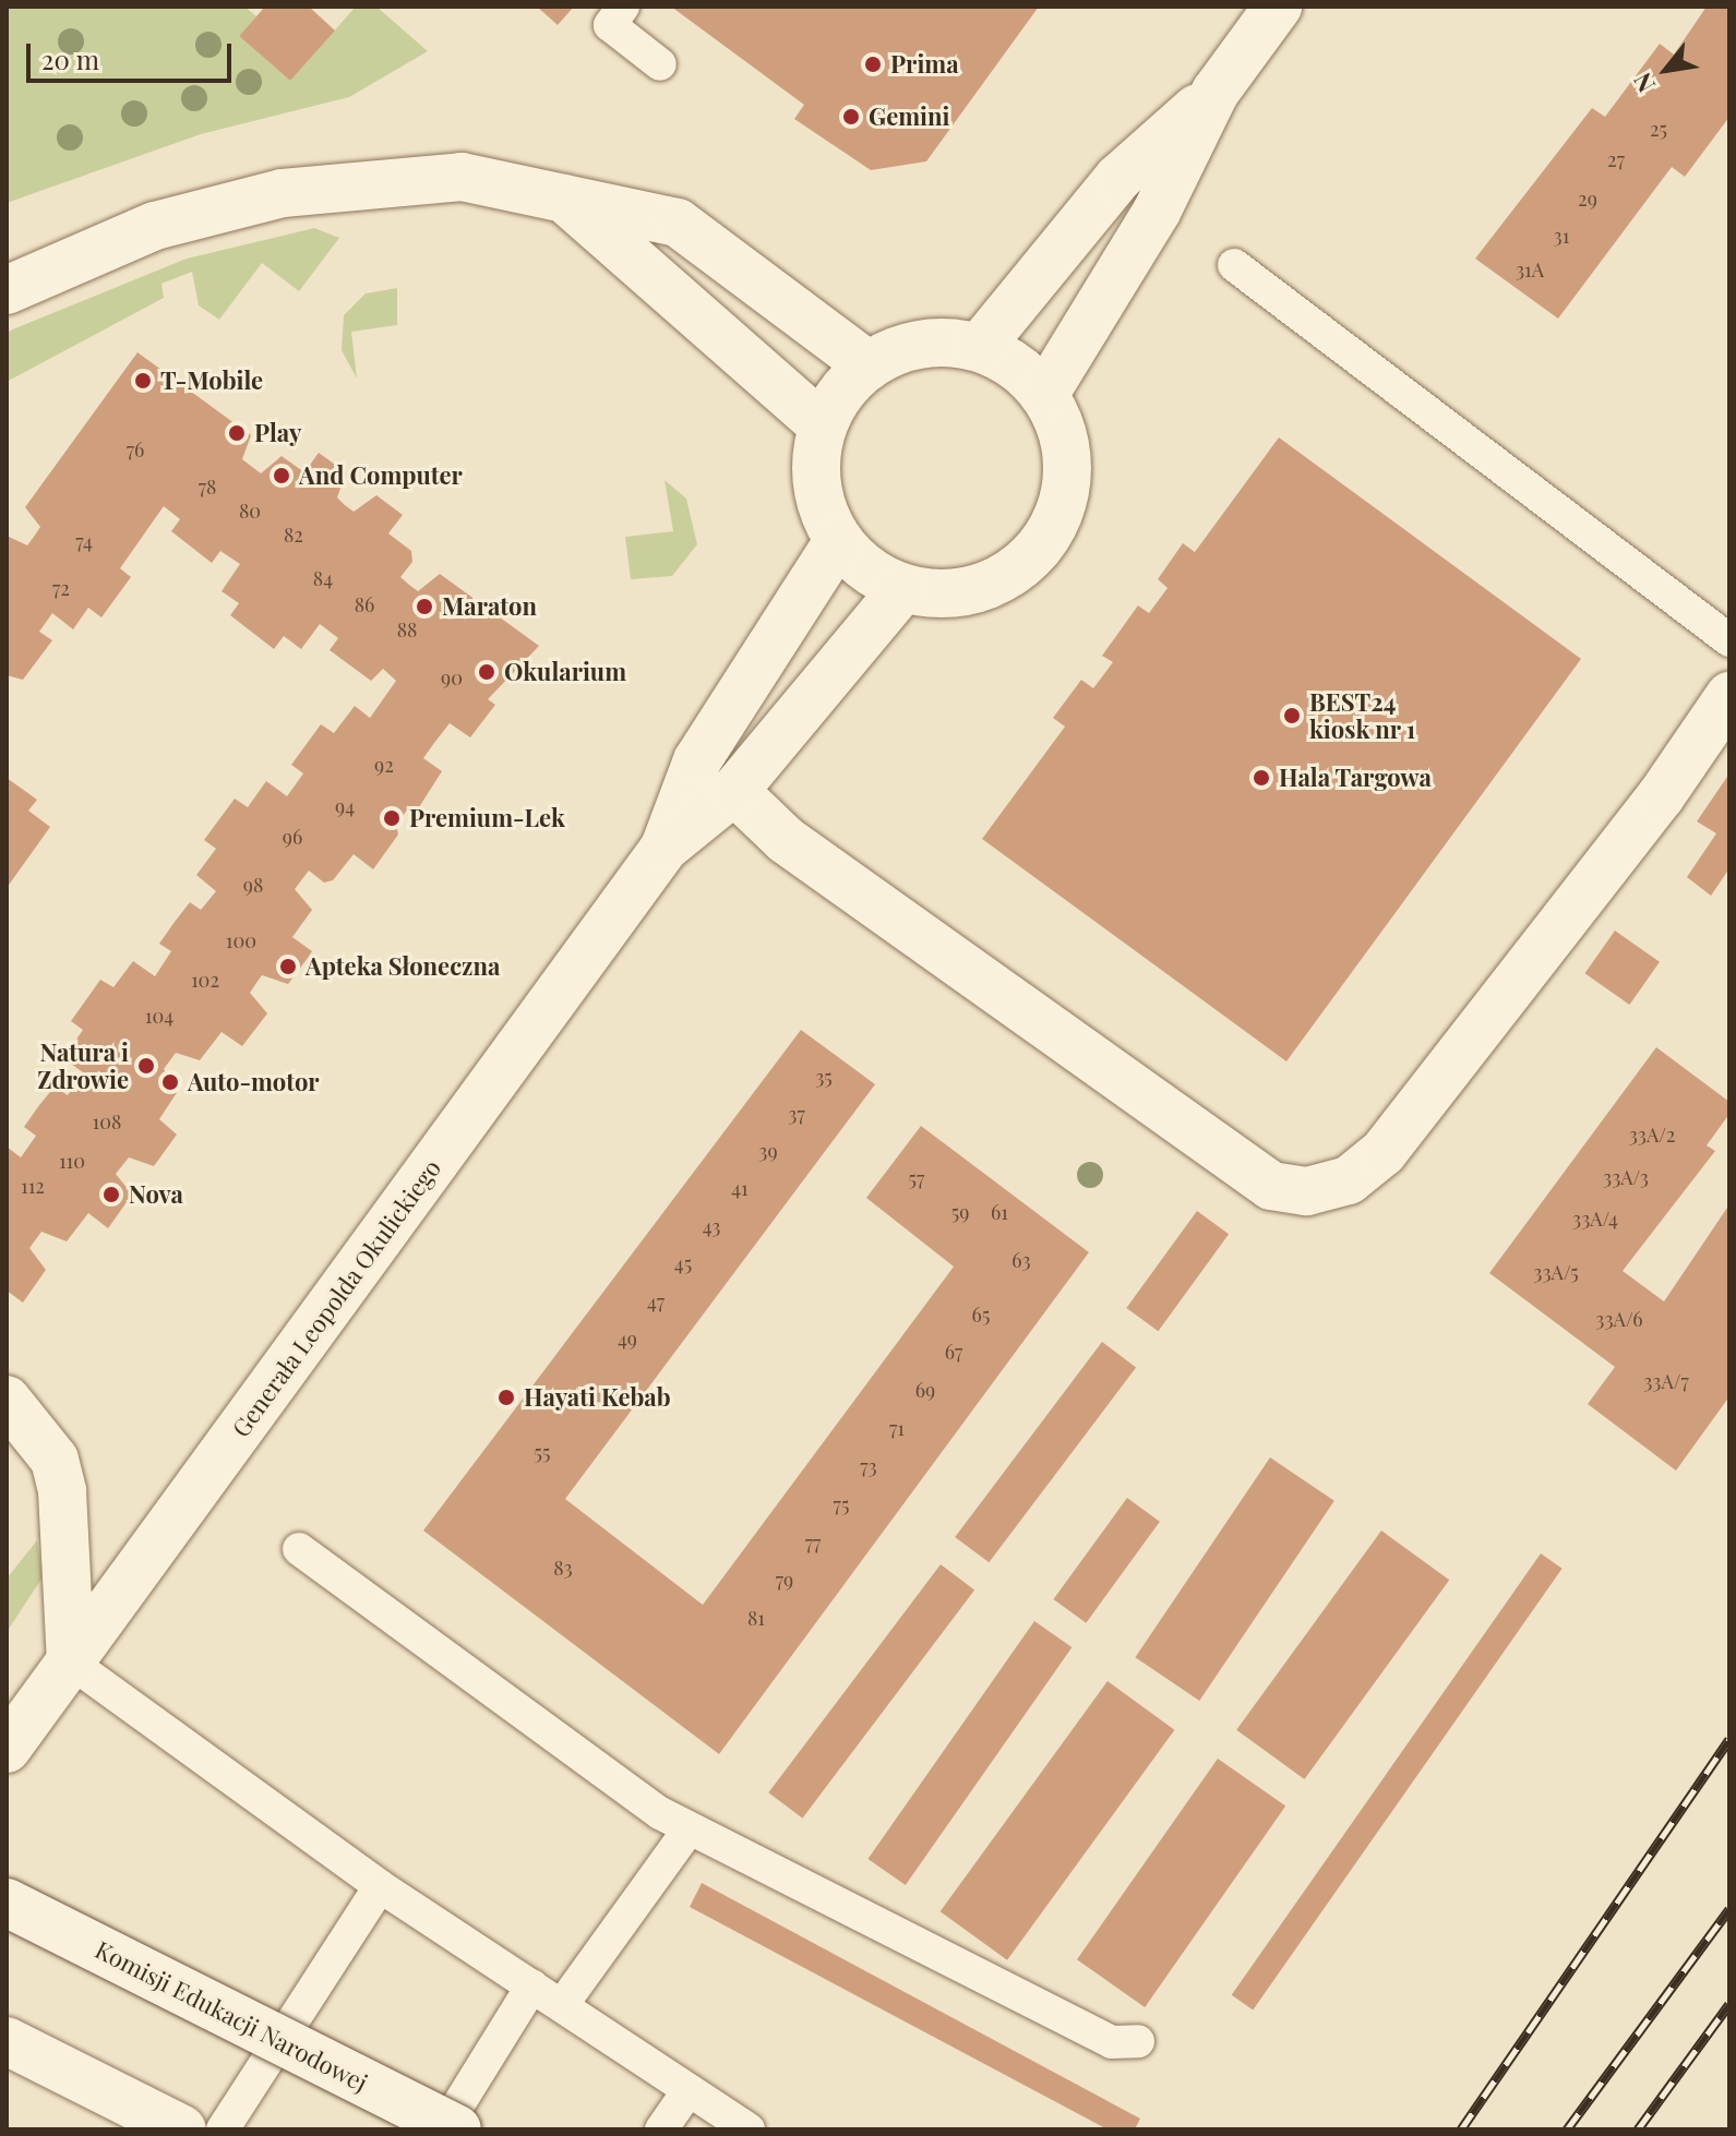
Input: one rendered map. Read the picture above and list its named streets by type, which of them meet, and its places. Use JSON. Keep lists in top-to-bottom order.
{
  "streets": {
    "street": ["Generała Leopolda Okulickiego", "Komisji Edukacji Narodowej"]
  },
  "places": [
    "Prima",
    "Gemini",
    "T-Mobile",
    "Play",
    "And Computer",
    "Maraton",
    "Okularium",
    "BEST24 kiosk nr 1",
    "Hala Targowa",
    "Premium-Lek",
    "Apteka Słoneczna",
    "Natura i Zdrowie",
    "Auto-motor",
    "Nova",
    "Hayati Kebab"
  ],
  "house_numbers": [
    "25",
    "27",
    "29",
    "31",
    "31A",
    "76",
    "78",
    "80",
    "82",
    "74",
    "84",
    "72",
    "86",
    "88",
    "90",
    "92",
    "94",
    "96",
    "98",
    "100",
    "102",
    "104",
    "35",
    "37",
    "108",
    "33A/2",
    "39",
    "110",
    "33A/3",
    "57",
    "112",
    "41",
    "59",
    "61",
    "33A/4",
    "43",
    "63",
    "45",
    "33A/5",
    "47",
    "65",
    "33A/6",
    "49",
    "67",
    "33A/7",
    "69",
    "71",
    "55",
    "73",
    "75",
    "77",
    "83",
    "79",
    "81"
  ],
  "scale_bar": "20 m",
  "north": "bottom left"
}
